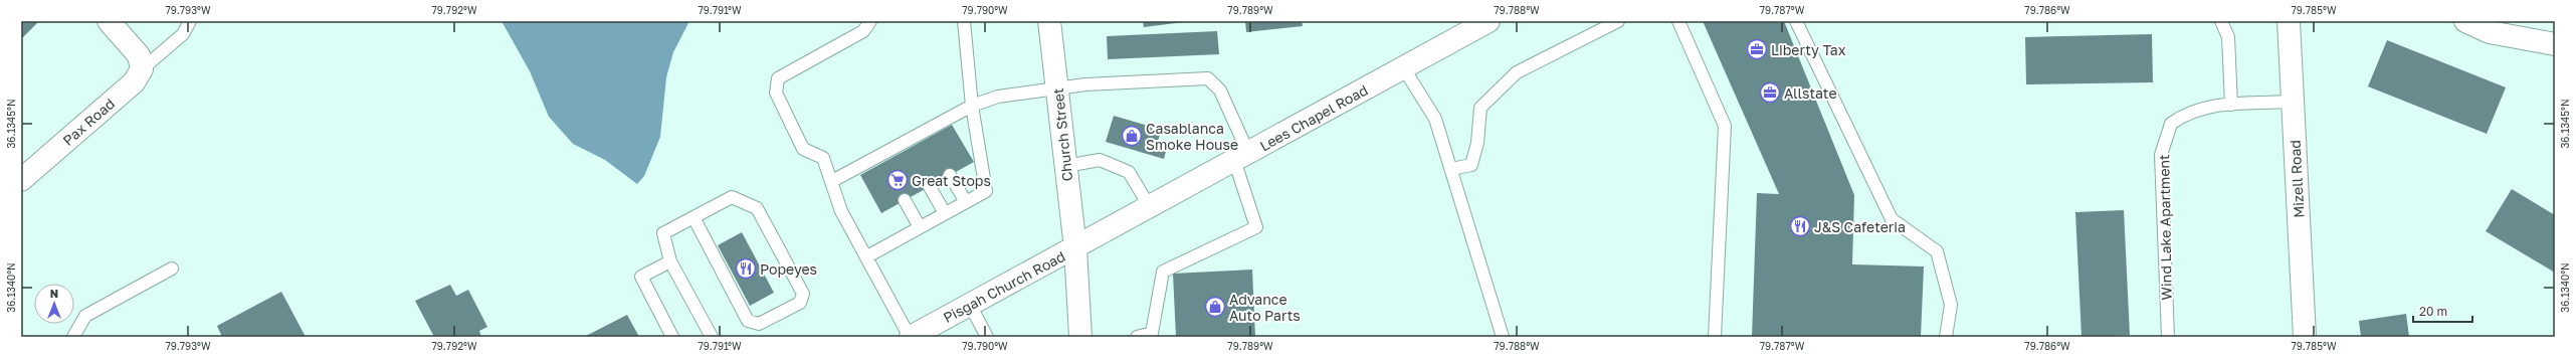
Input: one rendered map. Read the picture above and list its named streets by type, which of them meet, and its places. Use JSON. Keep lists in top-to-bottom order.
{
  "streets": {
    "street": [
      "Lees Chapel Road",
      "Pax Road",
      "Church Street",
      "Mizell Road",
      "Pisgah Church Road"
    ],
    "lane": ["Wind Lake Apartment"]
  },
  "crossings": [
    ["Lees Chapel Road", "Church Street"],
    ["Lees Chapel Road", "Pisgah Church Road"],
    ["Church Street", "Pisgah Church Road"],
    ["Mizell Road", "Wind Lake Apartment"]
  ],
  "places": {
    "office": ["Liberty Tax", "Allstate"],
    "shop": ["Casablanca Smoke House", "Advance Auto Parts"],
    "supermarket": ["Great Stops"],
    "restaurant": ["J&S Cafeteria", "Popeyes"]
  },
  "scale_bar": "20 m",
  "north": "top",
  "coordinates": [
    "79.793°W",
    "79.792°W",
    "79.791°W",
    "79.790°W",
    "79.789°W",
    "79.788°W",
    "79.787°W",
    "79.786°W",
    "79.785°W",
    "36.1345°N",
    "36.1340°N"
  ]
}
